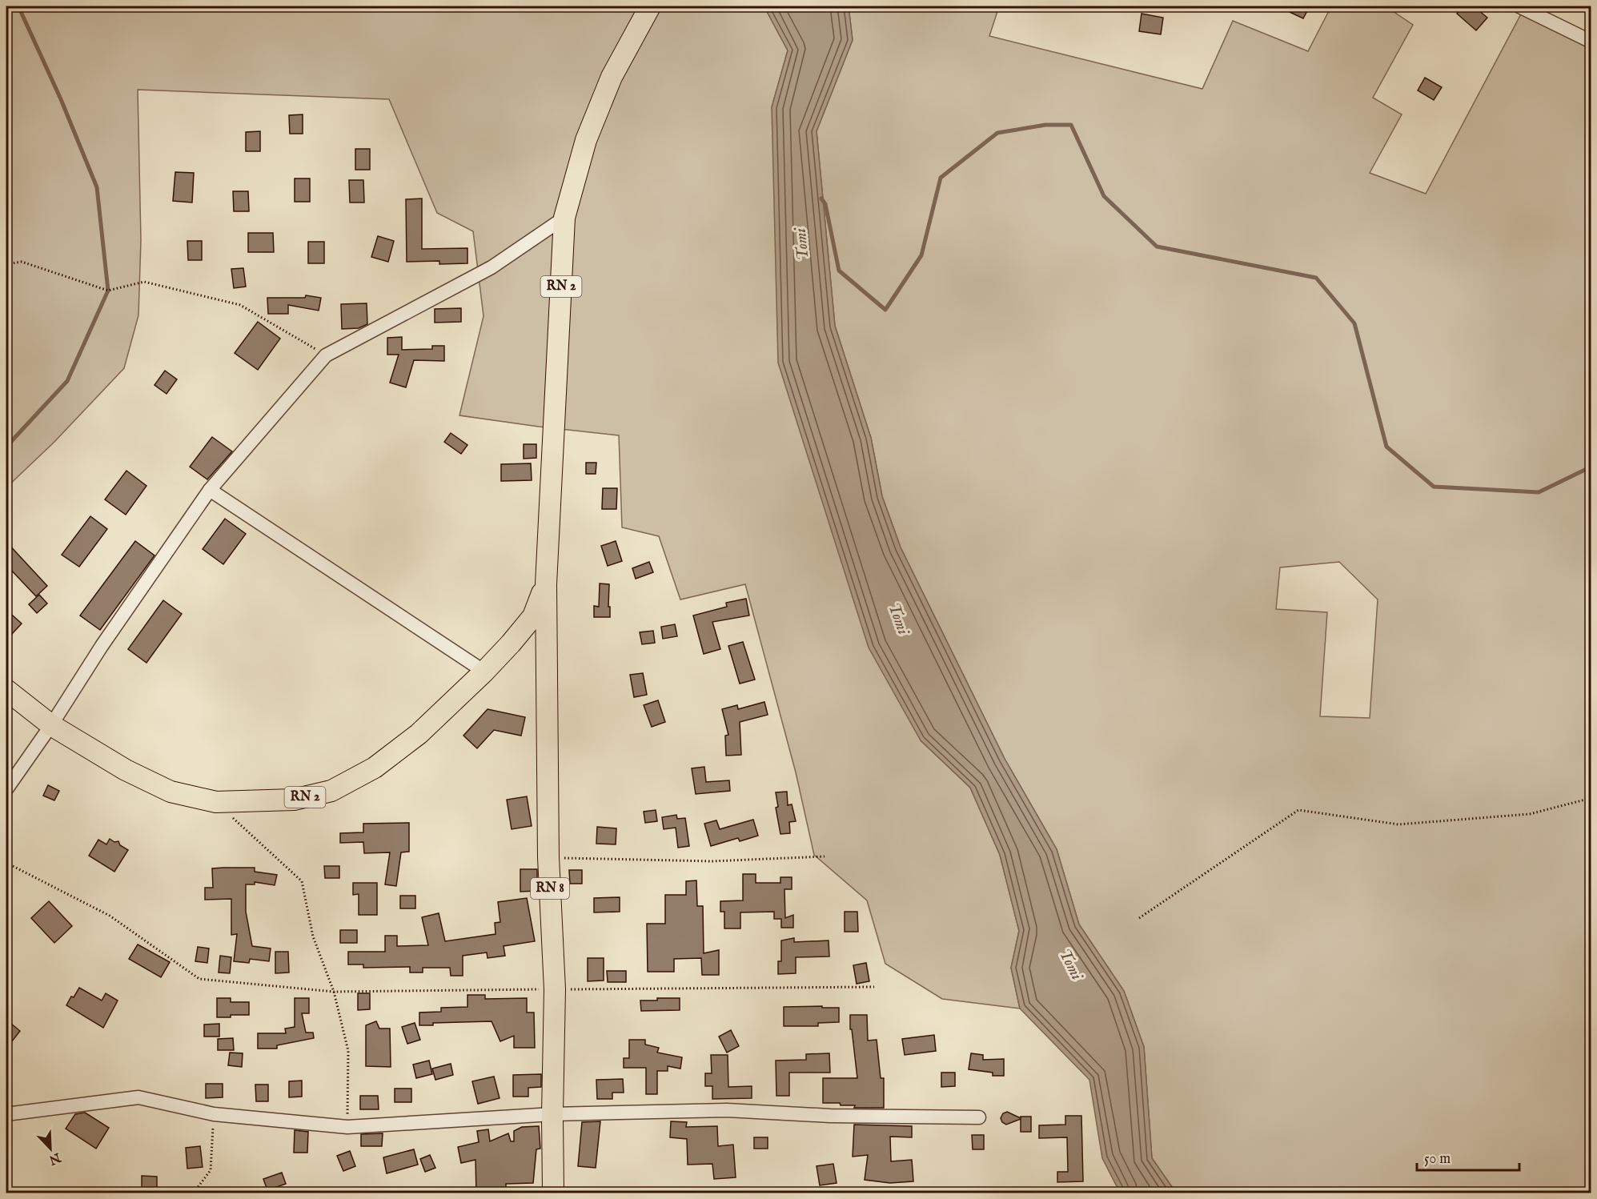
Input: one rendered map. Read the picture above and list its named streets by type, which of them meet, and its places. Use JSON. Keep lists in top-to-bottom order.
{
  "streets": {
    "main road": ["RN 2", "RN 8"]
  },
  "crossings": [
    ["RN 2", "RN 8"]
  ],
  "water": ["Tomi"],
  "scale_bar": "50 m",
  "north": "bottom right"
}
